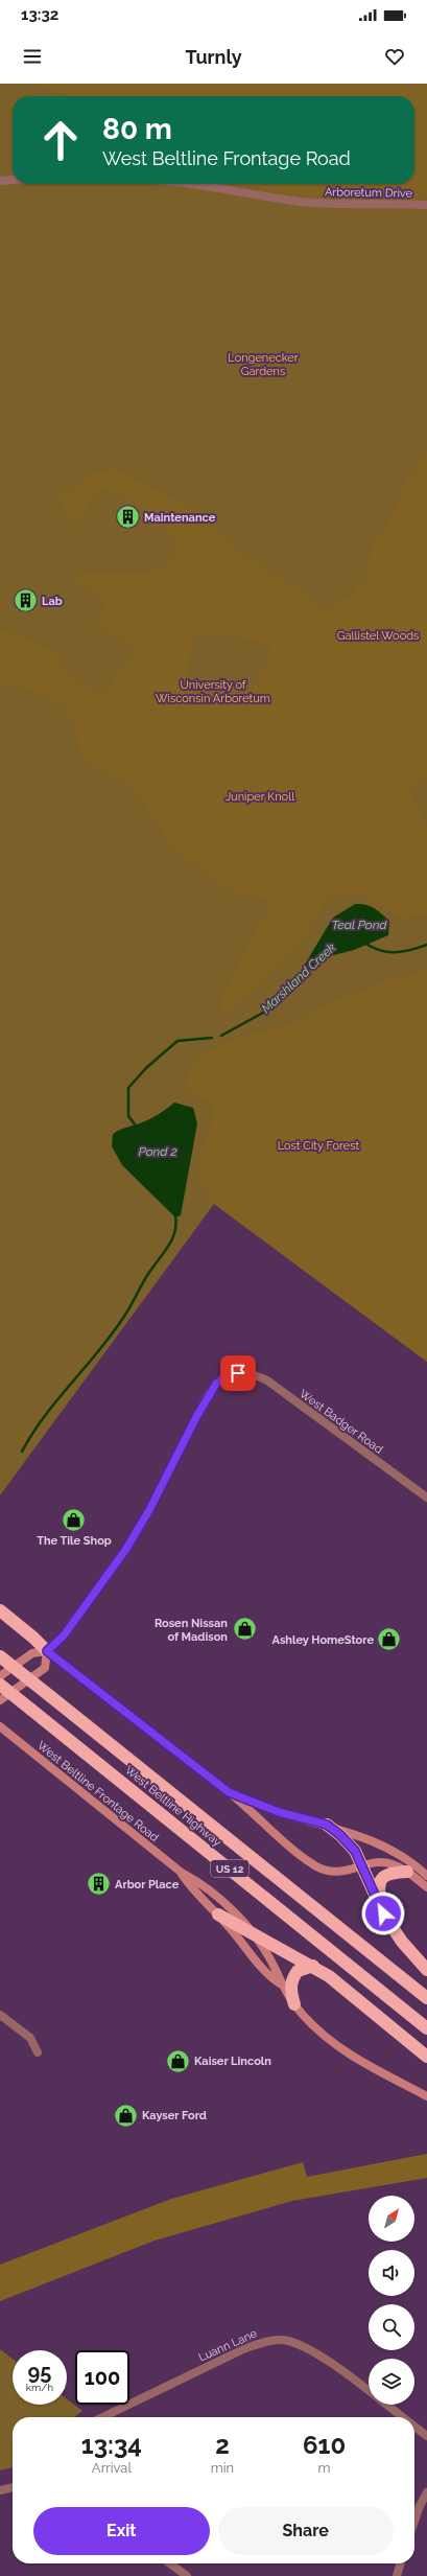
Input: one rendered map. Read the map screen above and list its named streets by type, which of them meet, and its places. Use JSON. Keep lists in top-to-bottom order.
{
  "streets": {
    "highway": ["West Beltline Highway", "US 12"],
    "street": [
      "Arboretum Drive",
      "West Badger Road",
      "West Beltline Frontage Road",
      "Luann Lane"
    ]
  },
  "water": ["Teal Pond", "Marshland Creek", "Pond 2"],
  "parks": [
    "Longenecker Gardens",
    "Gallistel Woods",
    "University of Wisconsin Arboretum",
    "Juniper Knoll",
    "Lost City Forest"
  ],
  "places": {
    "building": ["Maintenance", "Lab", "Arbor Place"],
    "shop": [
      "The Tile Shop",
      "Rosen Nissan of Madison",
      "Ashley HomeStore",
      "Kaiser Lincoln",
      "Kayser Ford"
    ]
  },
  "north": "top right",
  "page": {
    "status": "13:32",
    "header": "Turnly",
    "turn": ["80 m", "West Beltline Frontage Road"],
    "speed": "95 km/h",
    "limit": "100",
    "eta": [
      "13:34",
      "Arrival",
      "2",
      "min",
      "610",
      "m"
    ],
    "buttons": ["Exit", "Share"]
  }
}
